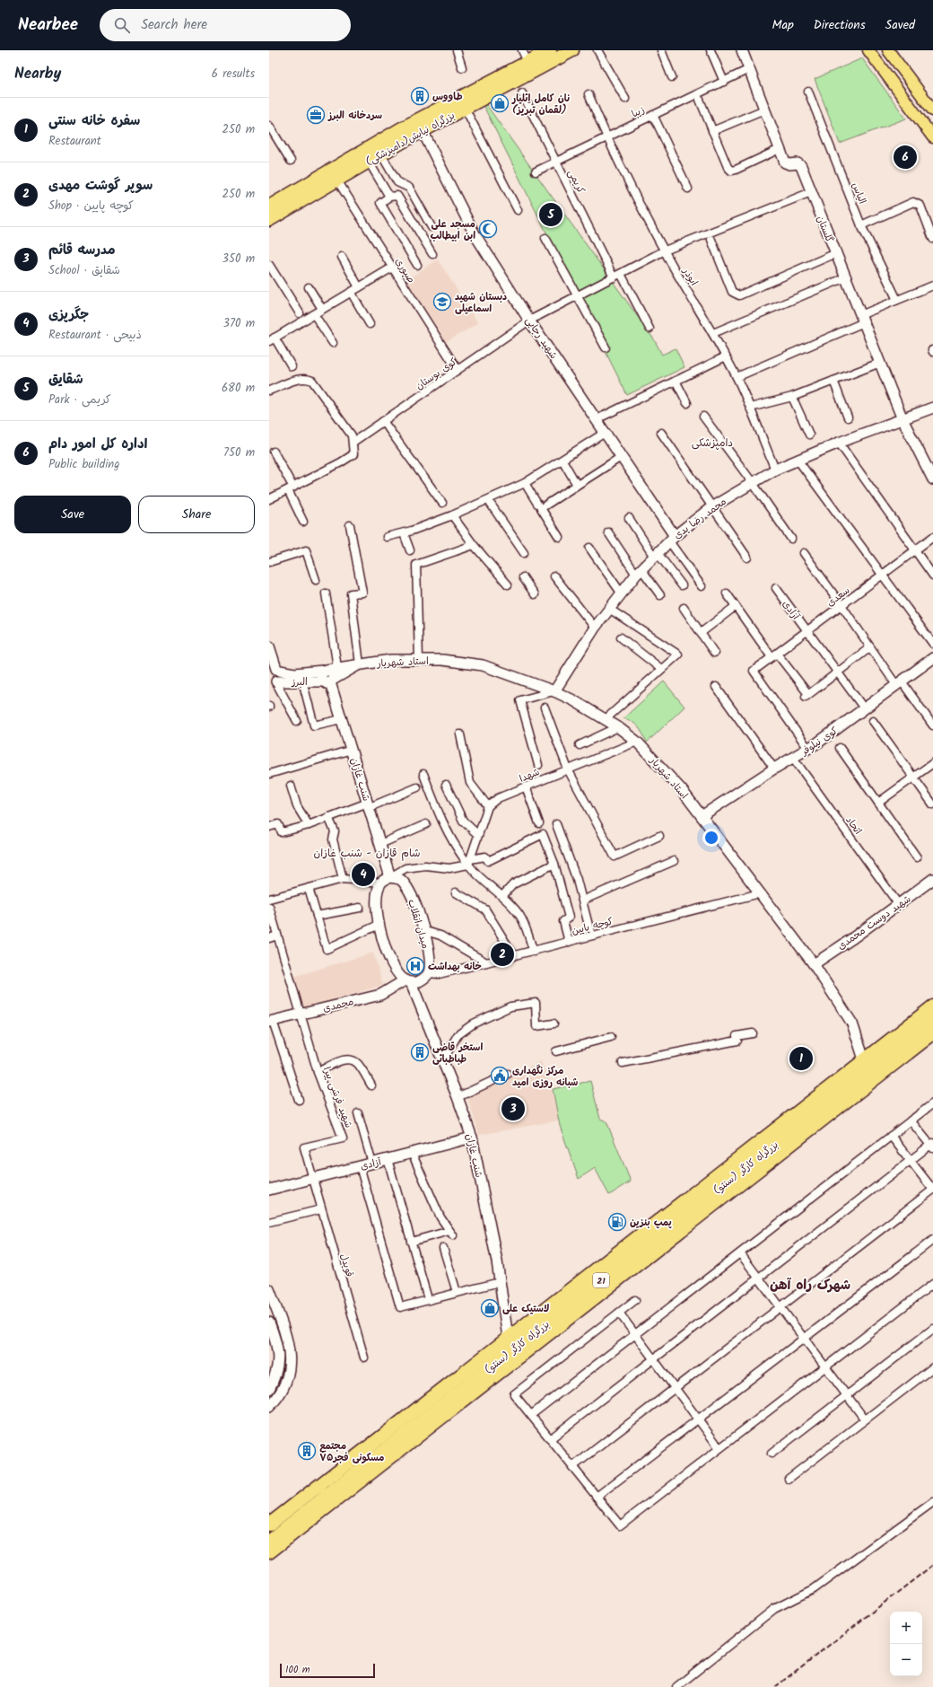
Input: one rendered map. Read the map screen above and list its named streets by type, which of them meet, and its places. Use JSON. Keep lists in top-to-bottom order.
{
  "streets": {
    "highway": ["بزرگراه نیایش(دامپزشکی)", "بزرگراه کارگر (سنتو)", "21"],
    "main road": [
      "گلستان",
      "شهید رجایی",
      "محمد رضا یدی",
      "آزادی",
      "استاد شهریار",
      "البرز",
      "کوی نیلوفر",
      "شنب غازان",
      "شهید دوست محمدی",
      "میدان انقلاب",
      "محمدی"
    ],
    "street": [
      "زیبا",
      "کریمی",
      "الیاس",
      "صبوری",
      "ابوذر",
      "کوی بوستان",
      "سعدی",
      "شهدا",
      "اتحاد",
      "کوچه پایین",
      "شهید فرشی پیرا",
      "قویدل"
    ]
  },
  "crossings": [
    ["زیبا", "کریمی"],
    ["زیبا", "گلستان"],
    ["زیبا", "ابوذر"],
    ["بزرگراه نیایش(دامپزشکی)", "صبوری"],
    ["بزرگراه نیایش(دامپزشکی)", "شهید رجایی"],
    ["کریمی", "کوی بوستان"],
    ["گلستان", "کوی بوستان"],
    ["گلستان", "محمد رضا یدی"],
    ["صبوری", "کوی بوستان"],
    ["ابوذر", "کوی بوستان"],
    ["ابوذر", "محمد رضا یدی"],
    ["شهید رجایی", "کوی بوستان"],
    ["شهید رجایی", "محمد رضا یدی"],
    ["محمد رضا یدی", "استاد شهریار"],
    ["سعدی", "آزادی"],
    ["سعدی", "کوی نیلوفر"],
    ["آزادی", "کوی نیلوفر"],
    ["آزادی", "شنب غازان"],
    ["آزادی", "شهید فرشی پیرا"],
    ["آزادی", "قویدل"],
    ["استاد شهریار", "البرز"],
    ["استاد شهریار", "کوی نیلوفر"],
    ["استاد شهریار", "شهدا"],
    ["استاد شهریار", "شنب غازان"],
    ["استاد شهریار", "شهید دوست محمدی"],
    ["استاد شهریار", "کوچه پایین"],
    ["البرز", "شنب غازان"],
    ["کوی نیلوفر", "اتحاد"],
    ["شنب غازان", "میدان انقلاب"],
    ["شنب غازان", "محمدی"],
    ["اتحاد", "شهید دوست محمدی"],
    ["میدان انقلاب", "کوچه پایین"],
    ["محمدی", "شهید فرشی پیرا"],
    ["شهید فرشی پیرا", "قویدل"]
  ],
  "districts": ["دامپزشکی", "شام قازان - شنب غازان", "شهرک راه آهن"],
  "places": {
    "building": ["طاووس", "استخر قاضی طباطبائی", "مجتمع مسکونی فجر۷۵"],
    "shop": ["نان کامل اِئلیار (لقمان تبریز)", "لاستیک علی"],
    "office": ["سردخانه البرز"],
    "mosque": ["مسجد علی ابن ابیطالب"],
    "school or university": ["دبستان شهید اسماعیلی"],
    "hospital": ["خانه بهداشت"],
    "public building": ["مرکز نگهداری شبانه روزی امید"],
    "fuel station": ["پمپ بنزین"]
  },
  "scale_bar": "100 m",
  "page": {
    "header": "Nearbee",
    "search": "Search here",
    "nav": ["Map", "Directions", "Saved"],
    "heading": ["Nearby", "6 results"],
    "list": [
      {
        "mark": "1",
        "name": "سفره خانه سنتی",
        "note": "Restaurant",
        "value": "250 m"
      },
      {
        "mark": "2",
        "name": "سوپر گوشت مهدی",
        "note": "Shop · کوچه پایین",
        "value": "250 m"
      },
      {
        "mark": "3",
        "name": "مدرسه قائم",
        "note": "School · شقایق",
        "value": "350 m"
      },
      {
        "mark": "4",
        "name": "جگرپزی",
        "note": "Restaurant · ذبیحی",
        "value": "370 m"
      },
      {
        "mark": "5",
        "name": "شقایق",
        "note": "Park · کریمی",
        "value": "680 m"
      },
      {
        "mark": "6",
        "name": "اداره کل امور دام",
        "note": "Public building",
        "value": "750 m"
      }
    ],
    "pins": [
      "6",
      "5",
      "4",
      "2",
      "1",
      "3"
    ],
    "buttons": ["Save", "Share"],
    "map_buttons": ["+", "−"],
    "scale": "100 m"
  }
}
